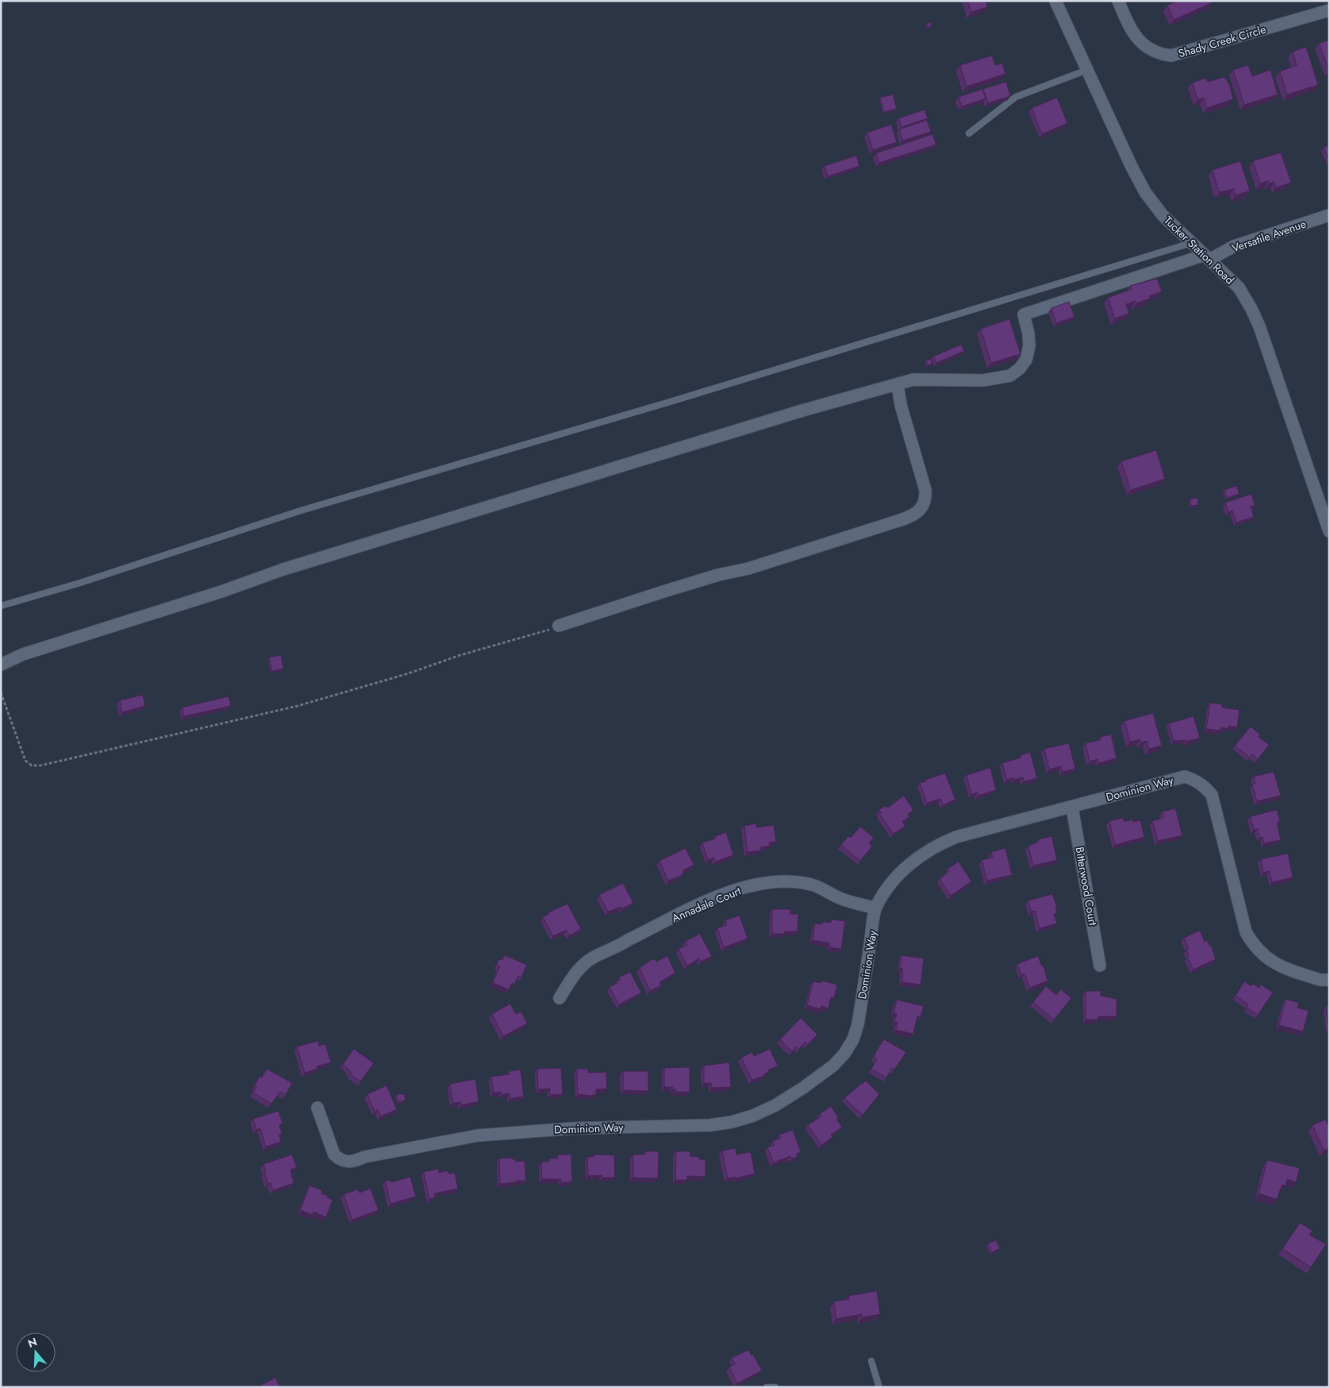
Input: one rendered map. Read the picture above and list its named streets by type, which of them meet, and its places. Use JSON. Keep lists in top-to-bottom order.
{
  "streets": {
    "street": [
      "Shady Creek Circle",
      "Versatile Avenue",
      "Tucker Station Road",
      "Dominion Way",
      "Bitterwood Court",
      "Annadale Court"
    ]
  },
  "crossings": [
    ["Versatile Avenue", "Tucker Station Road"],
    ["Dominion Way", "Bitterwood Court"],
    ["Dominion Way", "Annadale Court"]
  ],
  "north": "top"
}
